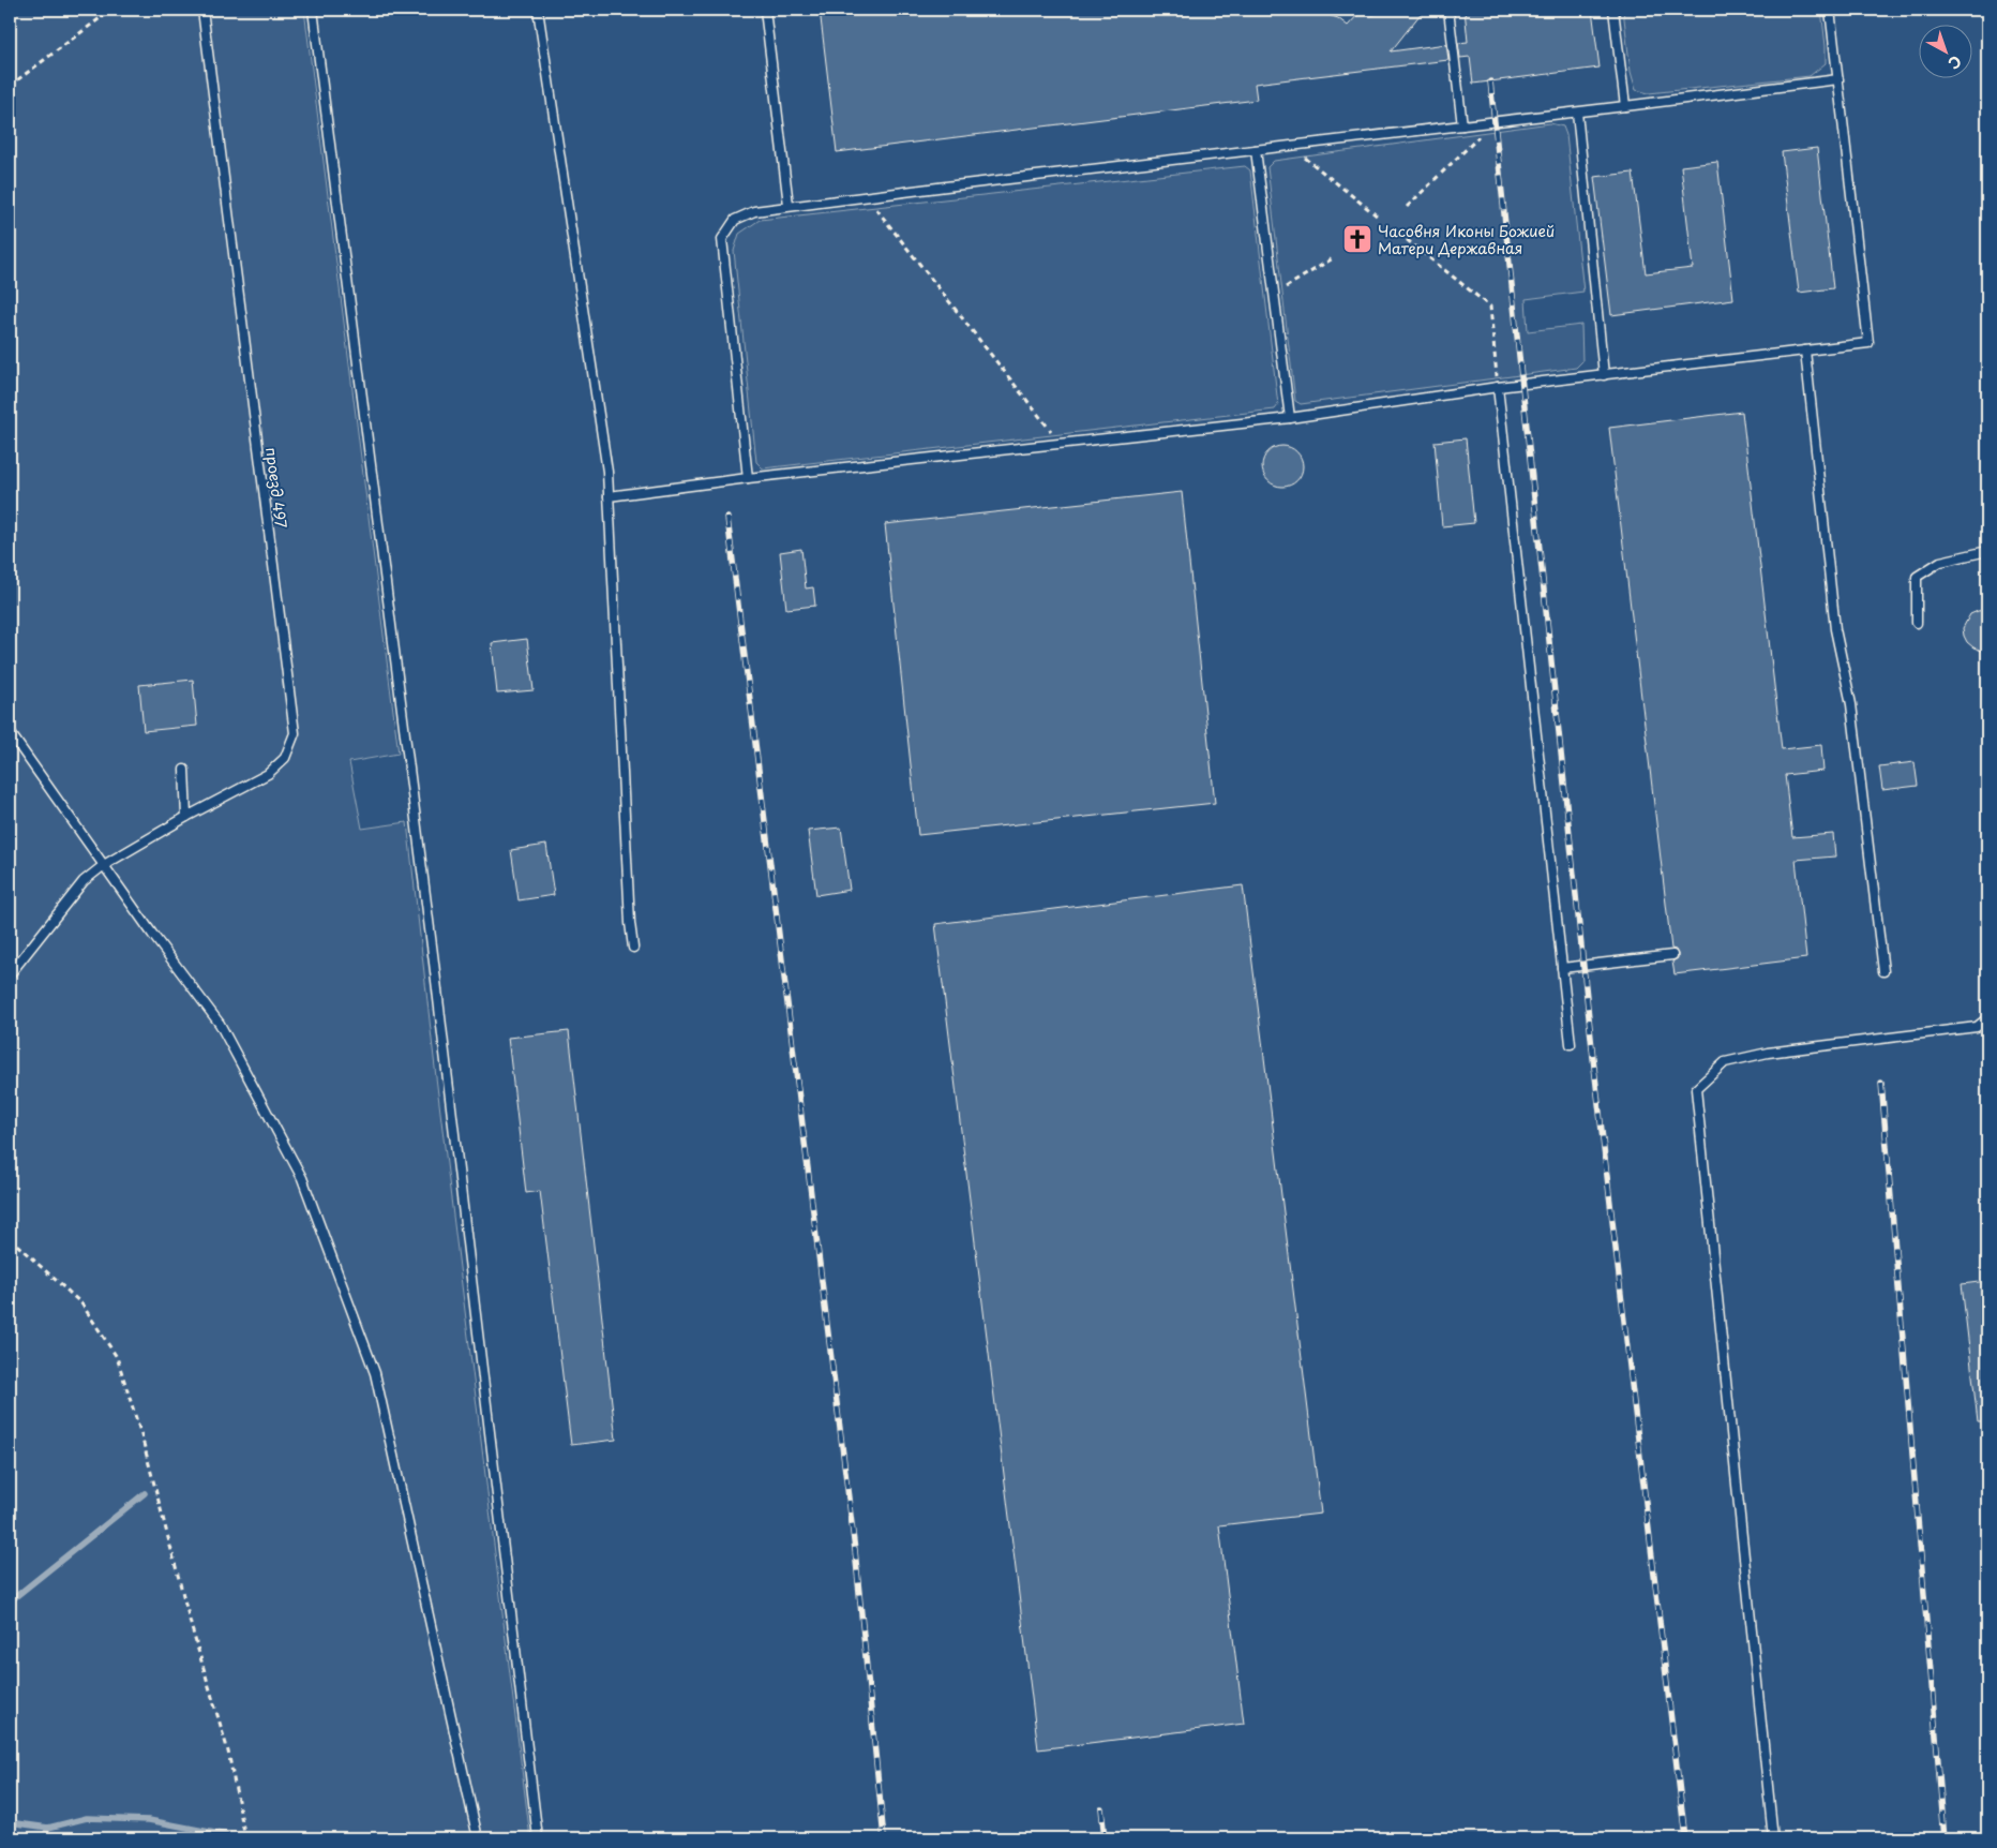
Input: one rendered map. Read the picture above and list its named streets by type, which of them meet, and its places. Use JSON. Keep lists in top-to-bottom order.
{
  "streets": {
    "lane": ["проезд 497"]
  },
  "places": {
    "church": ["Часовня Иконы Божией Матери Державная"]
  },
  "north": "bottom right"
}
